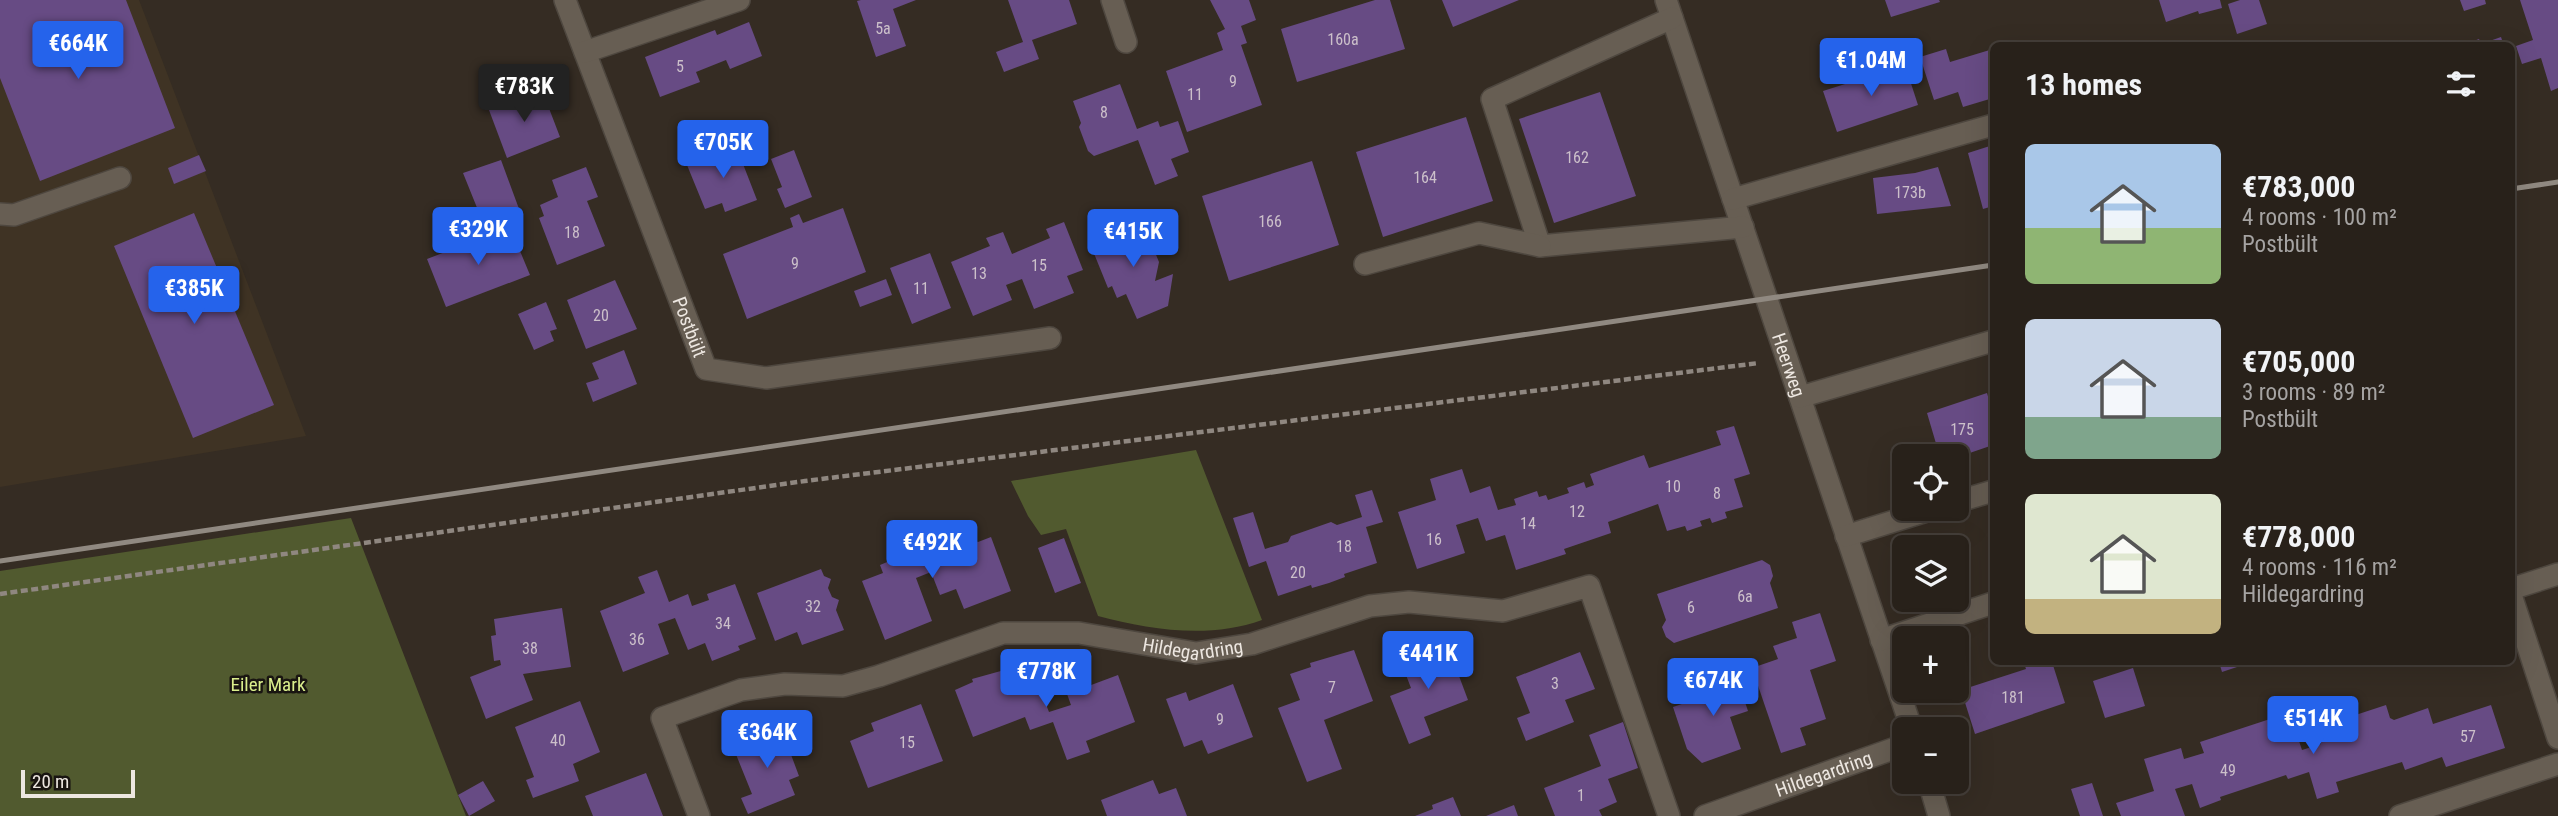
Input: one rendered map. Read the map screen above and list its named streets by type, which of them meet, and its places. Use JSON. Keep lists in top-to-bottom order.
{
  "streets": {
    "street": ["Postbült", "Heerweg", "Hildegardring"]
  },
  "parks": ["Eiler Mark"],
  "house_numbers": [
    "5a",
    "160a",
    "5",
    "9",
    "11",
    "8",
    "162",
    "164",
    "173b",
    "166",
    "18",
    "9",
    "15",
    "13",
    "11",
    "20",
    "175",
    "10",
    "8",
    "12",
    "14",
    "16",
    "18",
    "20",
    "6a",
    "32",
    "6",
    "34",
    "36",
    "38",
    "3",
    "7",
    "181",
    "9",
    "57",
    "40",
    "15",
    "49",
    "1"
  ],
  "scale_bar": "20 m",
  "page": {
    "price": [
      "€664K",
      "€1.04M",
      "€783K",
      "€705K",
      "€329K",
      "€415K",
      "€385K",
      "€492K",
      "€441K",
      "€778K",
      "€674K",
      "€514K",
      "€364K"
    ],
    "heading": "13 homes",
    "list": [
      {
        "name": "€783,000",
        "note": "4 rooms · 100 m² · Postbült"
      },
      {
        "name": "€705,000",
        "note": "3 rooms · 89 m² · Postbült"
      },
      {
        "name": "€778,000",
        "note": "4 rooms · 116 m² · Hildegardring"
      }
    ],
    "map_buttons": ["+", "−"],
    "scale": "20 m"
  }
}
